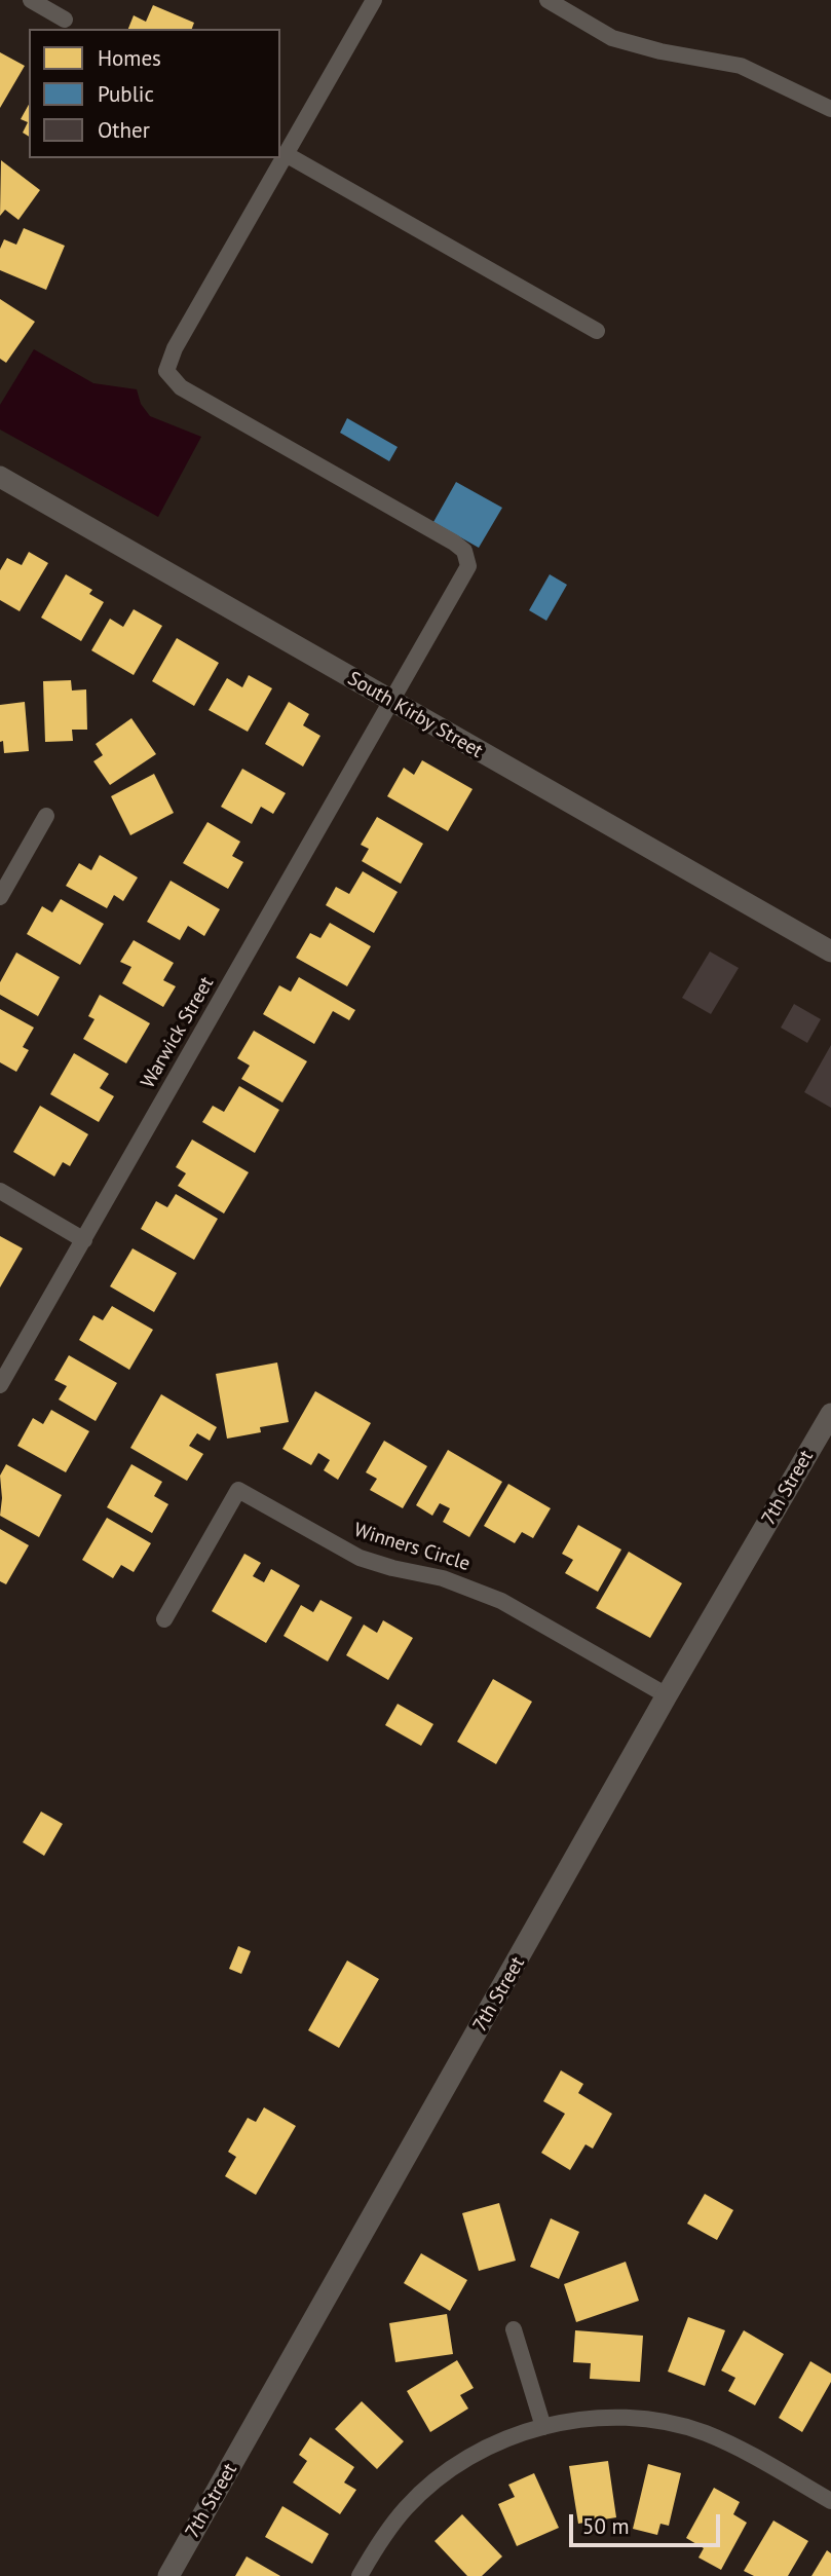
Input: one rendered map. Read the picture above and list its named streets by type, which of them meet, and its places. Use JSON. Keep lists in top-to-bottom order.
{
  "streets": {
    "street": [
      "South Kirby Street",
      "Warwick Street",
      "7th Street",
      "Winners Circle"
    ]
  },
  "crossings": [
    ["South Kirby Street", "Warwick Street"],
    ["7th Street", "Winners Circle"]
  ],
  "legend": ["Homes", "Public", "Other"],
  "scale_bar": "50 m"
}
